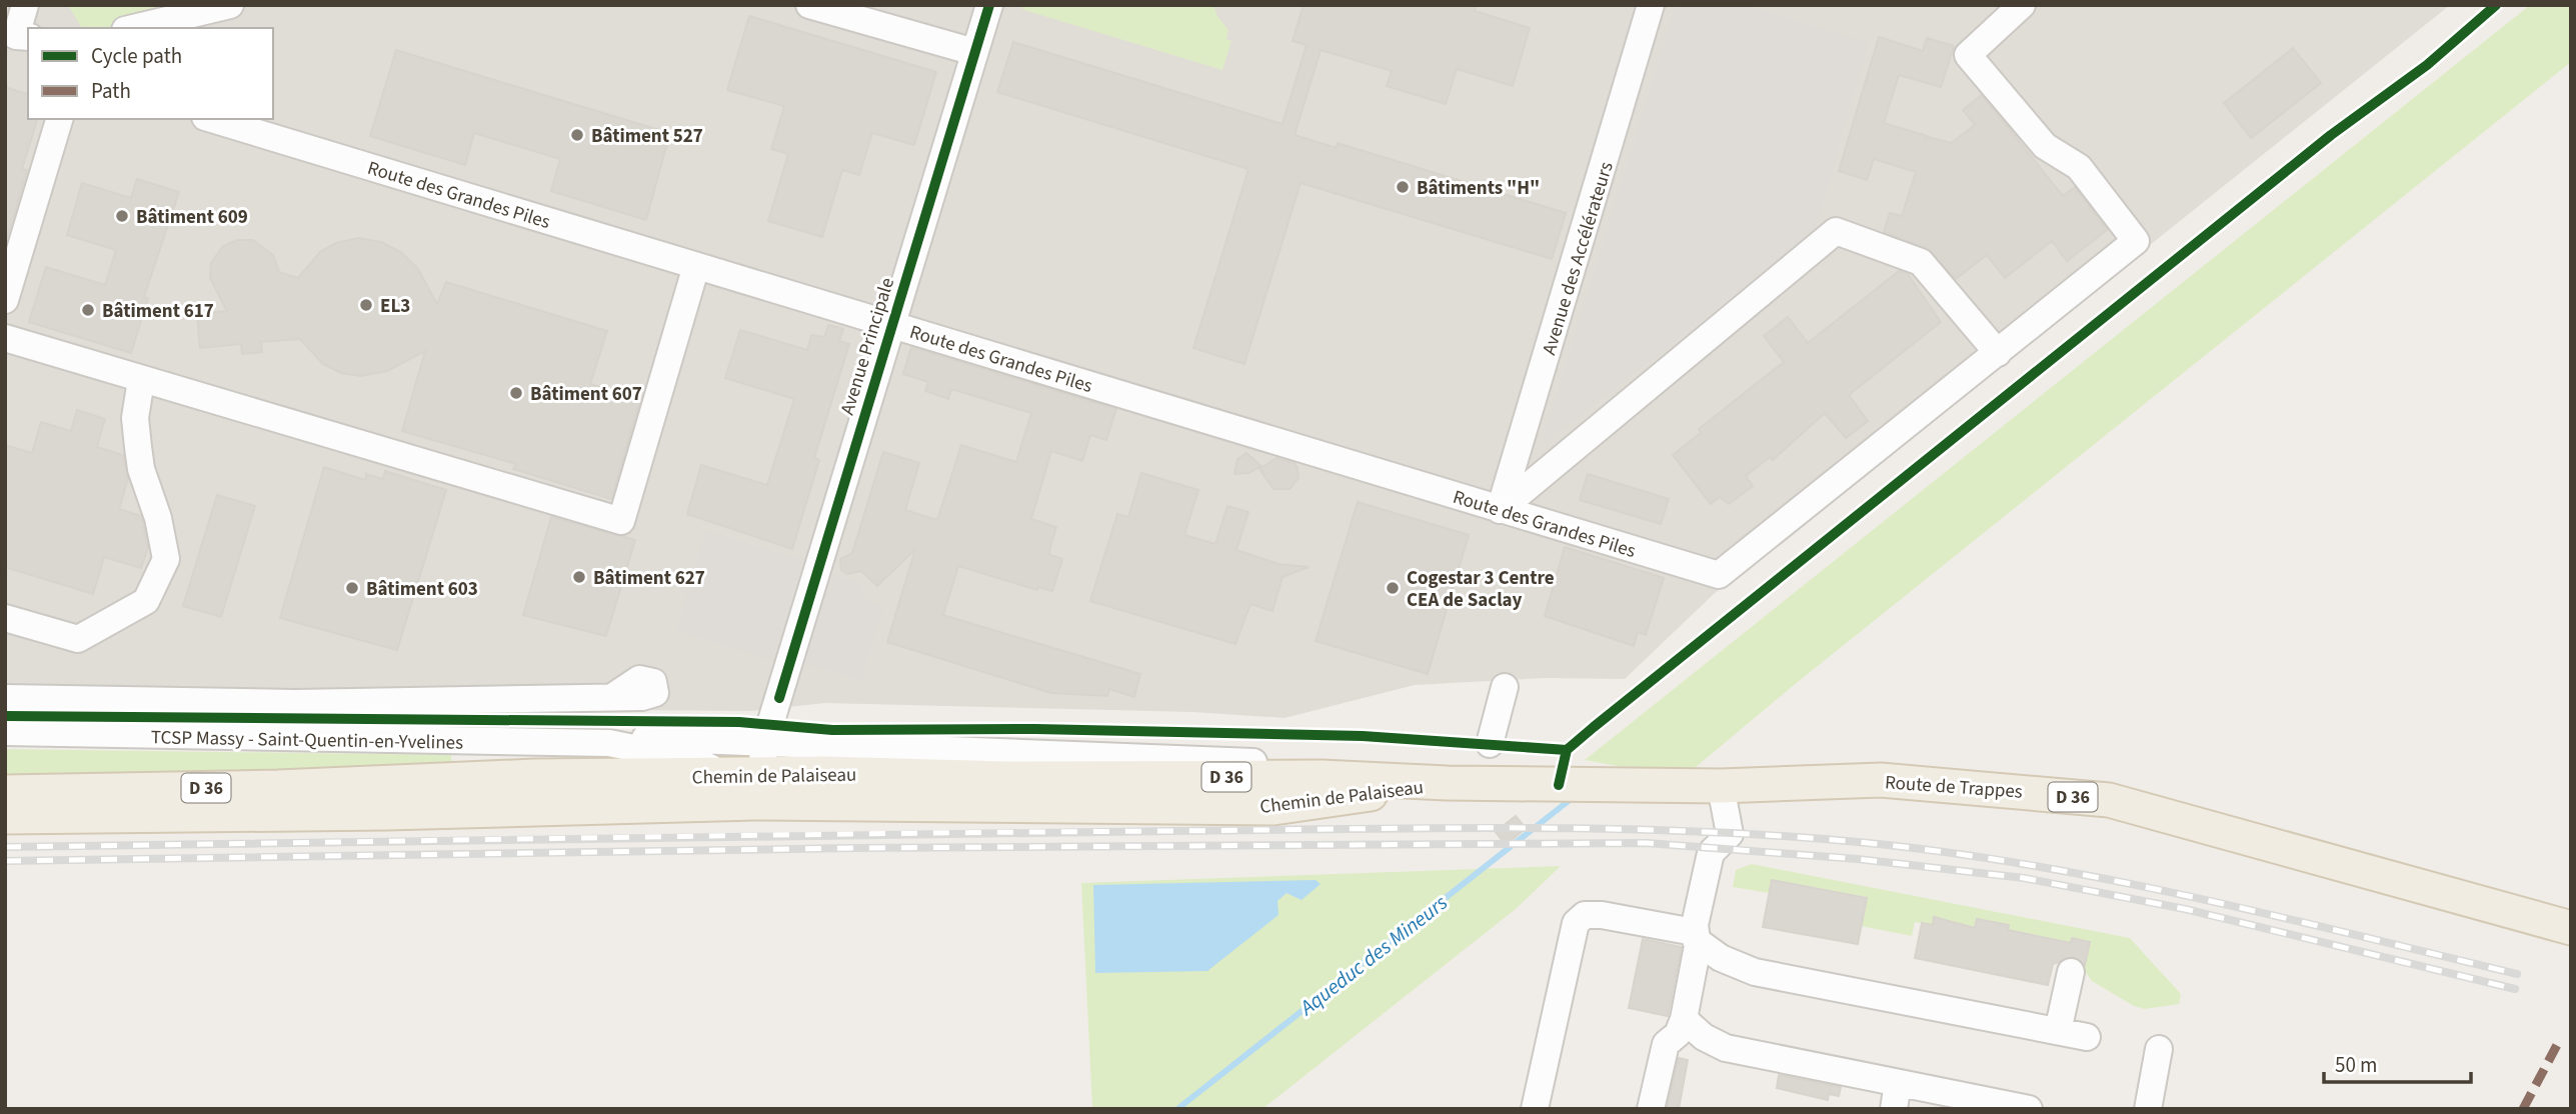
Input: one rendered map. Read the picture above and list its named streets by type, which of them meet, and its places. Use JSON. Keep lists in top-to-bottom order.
{
  "streets": {
    "main road": ["Chemin de Palaiseau", "D 36", "Route de Trappes"],
    "street": [
      "Route des Grandes Piles",
      "Avenue des Accélérateurs",
      "Avenue Principale",
      "TCSP Massy - Saint-Quentin-en-Yvelines"
    ]
  },
  "crossings": [
    ["Route des Grandes Piles", "Avenue des Accélérateurs"],
    ["Route des Grandes Piles", "Avenue Principale"],
    ["Avenue Principale", "Chemin de Palaiseau"],
    ["Chemin de Palaiseau", "Route de Trappes"]
  ],
  "water": ["Aqueduc des Mineurs"],
  "places": [
    "Bâtiment 527",
    "Bâtiments \"H\"",
    "Bâtiment 609",
    "EL3",
    "Bâtiment 617",
    "Bâtiment 607",
    "Bâtiment 627",
    "Bâtiment 603",
    "Cogestar 3 Centre CEA de Saclay"
  ],
  "legend": ["Cycle path", "Path"],
  "scale_bar": "50 m"
}
